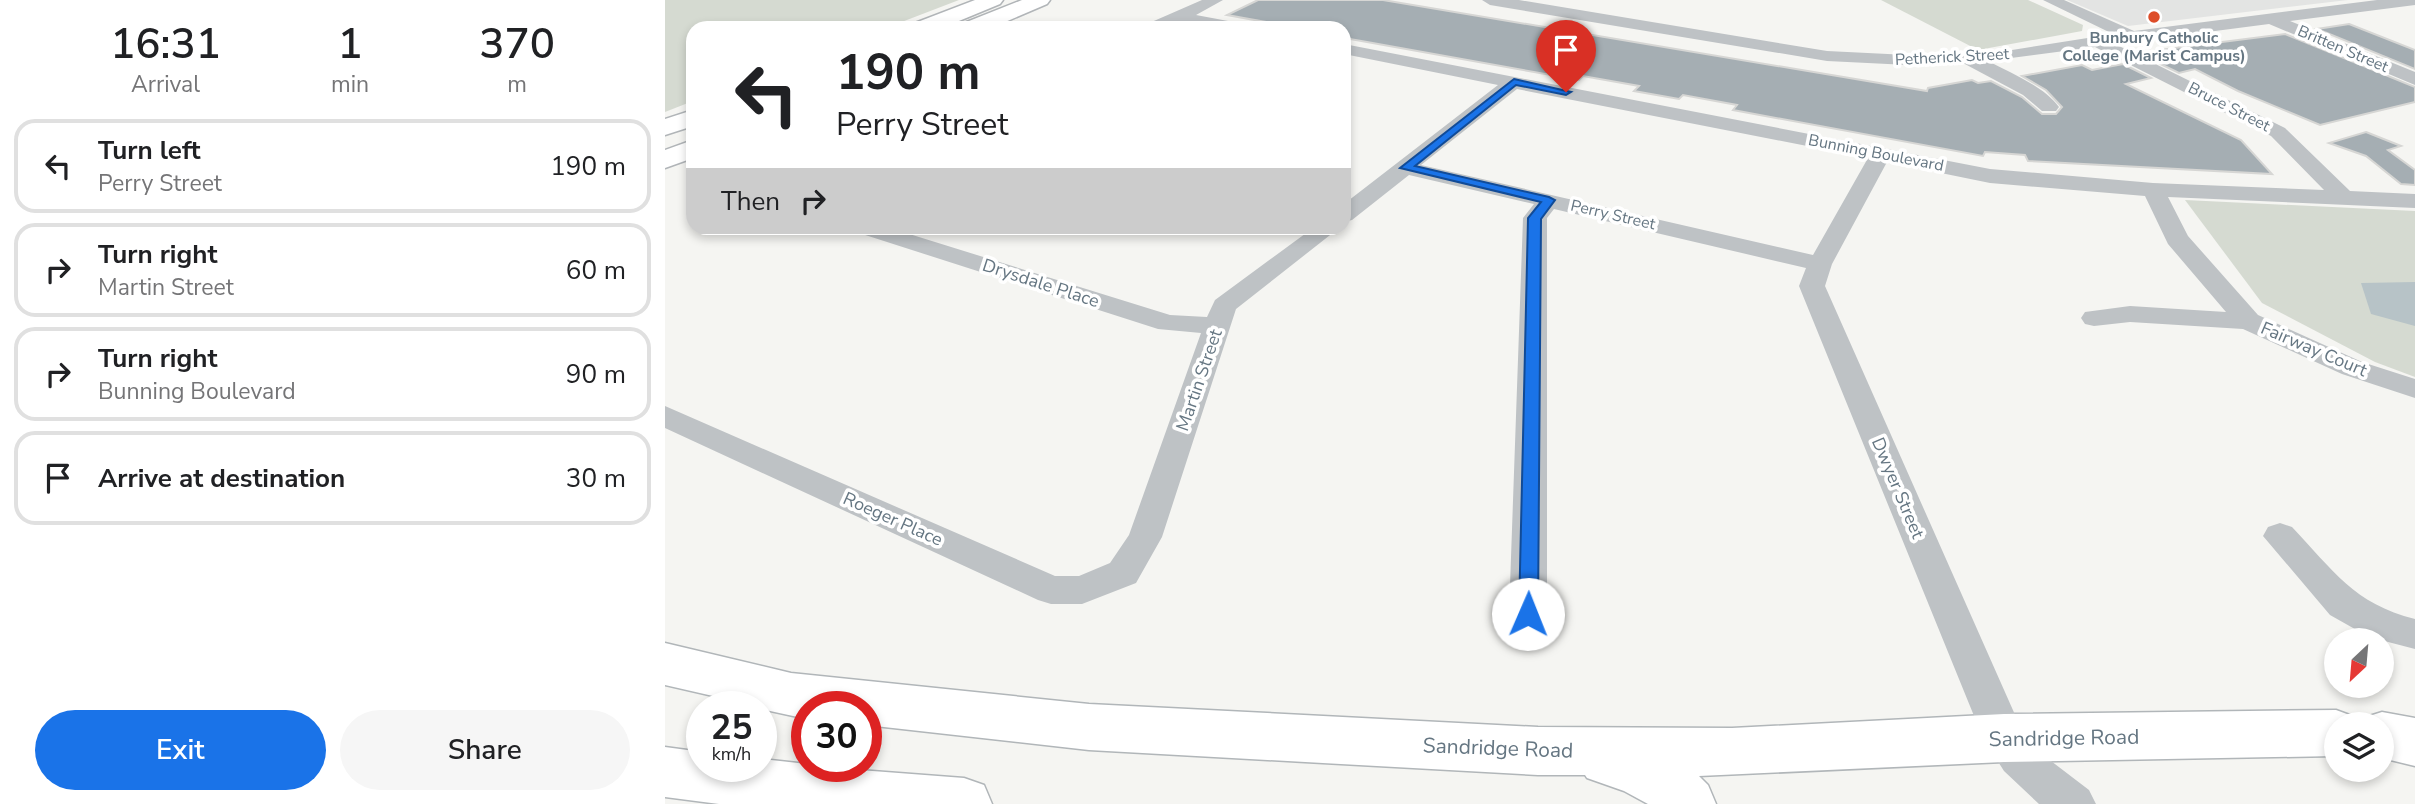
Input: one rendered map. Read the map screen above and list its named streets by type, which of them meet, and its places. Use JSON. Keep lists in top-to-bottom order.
{
  "streets": {
    "main road": ["Sandridge Road"],
    "street": [
      "Britten Street",
      "Petherick Street",
      "Bruce Street",
      "Bunning Boulevard",
      "Perry Street",
      "Drysdale Place",
      "Fairway Court",
      "Martin Street",
      "Dwyer Street",
      "Roeger Place"
    ]
  },
  "crossings": [
    ["Britten Street", "Petherick Street"],
    ["Petherick Street", "Bruce Street"],
    ["Bruce Street", "Bunning Boulevard"],
    ["Bunning Boulevard", "Fairway Court"],
    ["Bunning Boulevard", "Dwyer Street"],
    ["Perry Street", "Dwyer Street"],
    ["Drysdale Place", "Martin Street"],
    ["Martin Street", "Roeger Place"],
    ["Dwyer Street", "Sandridge Road"]
  ],
  "places": ["Bunbury Catholic College (Marist Campus)"],
  "north": "bottom left",
  "page": {
    "eta": [
      "16:31",
      "Arrival",
      "1",
      "min",
      "370",
      "m"
    ],
    "turn": ["190 m", "Perry Street"],
    "list": [
      {
        "name": "Turn left",
        "note": "Perry Street",
        "value": "190 m"
      },
      {
        "name": "Turn right",
        "note": "Martin Street",
        "value": "60 m"
      },
      {
        "name": "Turn right",
        "note": "Bunning Boulevard",
        "value": "90 m"
      },
      {
        "name": "Arrive at destination",
        "value": "30 m"
      }
    ],
    "then": "Then",
    "speed": "25 km/h",
    "limit": "30",
    "buttons": ["Exit", "Share"]
  }
}
